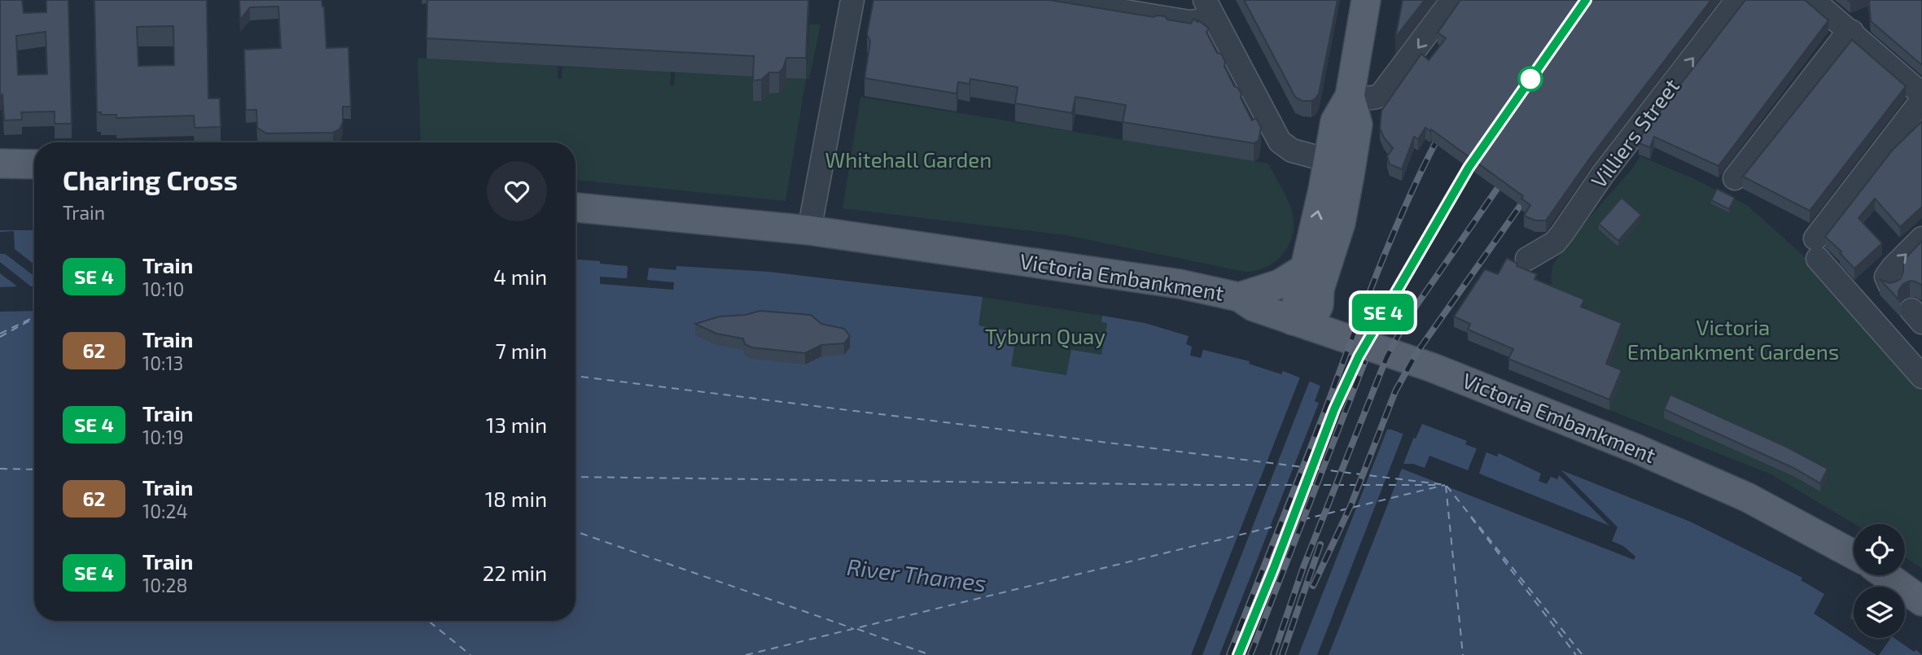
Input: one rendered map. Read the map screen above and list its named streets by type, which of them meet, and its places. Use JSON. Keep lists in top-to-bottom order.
{
  "streets": {
    "main road": ["Victoria Embankment"],
    "street": ["Villiers Street"]
  },
  "water": ["River Thames"],
  "parks": ["Whitehall Garden", "Victoria Embankment Gardens", "Tyburn Quay"],
  "page": {
    "on_map": "SE 4",
    "heading": ["Charing Cross", "Train"],
    "list": [
      {
        "mark": "SE 4",
        "name": "Train",
        "note": "10:10",
        "value": "4 min"
      },
      {
        "mark": "62",
        "name": "Train",
        "note": "10:13",
        "value": "7 min"
      },
      {
        "mark": "SE 4",
        "name": "Train",
        "note": "10:19",
        "value": "13 min"
      },
      {
        "mark": "62",
        "name": "Train",
        "note": "10:24",
        "value": "18 min"
      },
      {
        "mark": "SE 4",
        "name": "Train",
        "note": "10:28",
        "value": "22 min"
      }
    ]
  }
}
